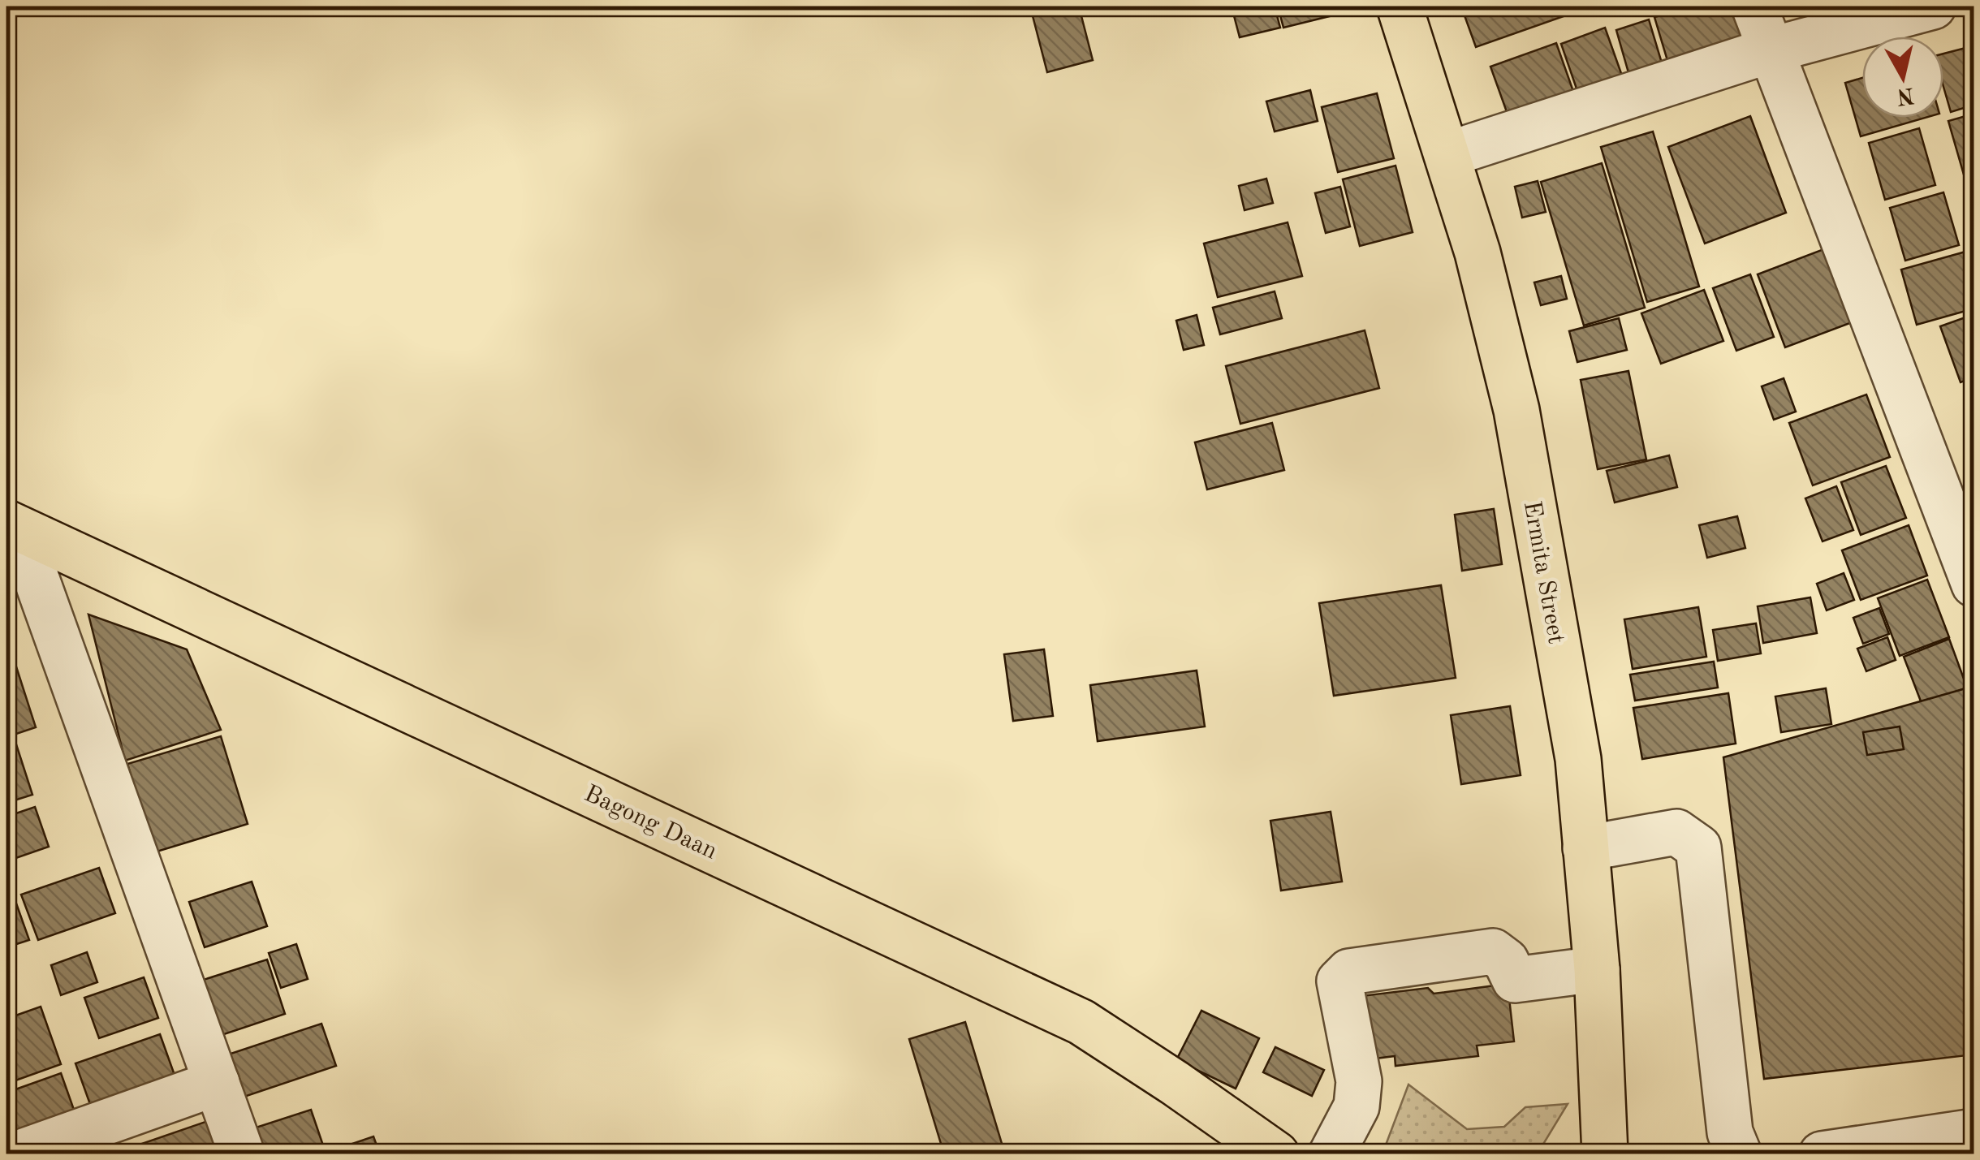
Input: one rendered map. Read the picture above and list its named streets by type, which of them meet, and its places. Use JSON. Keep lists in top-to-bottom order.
{
  "streets": {
    "main road": ["Ermita Street", "Bagong Daan"]
  },
  "north": "bottom"
}
